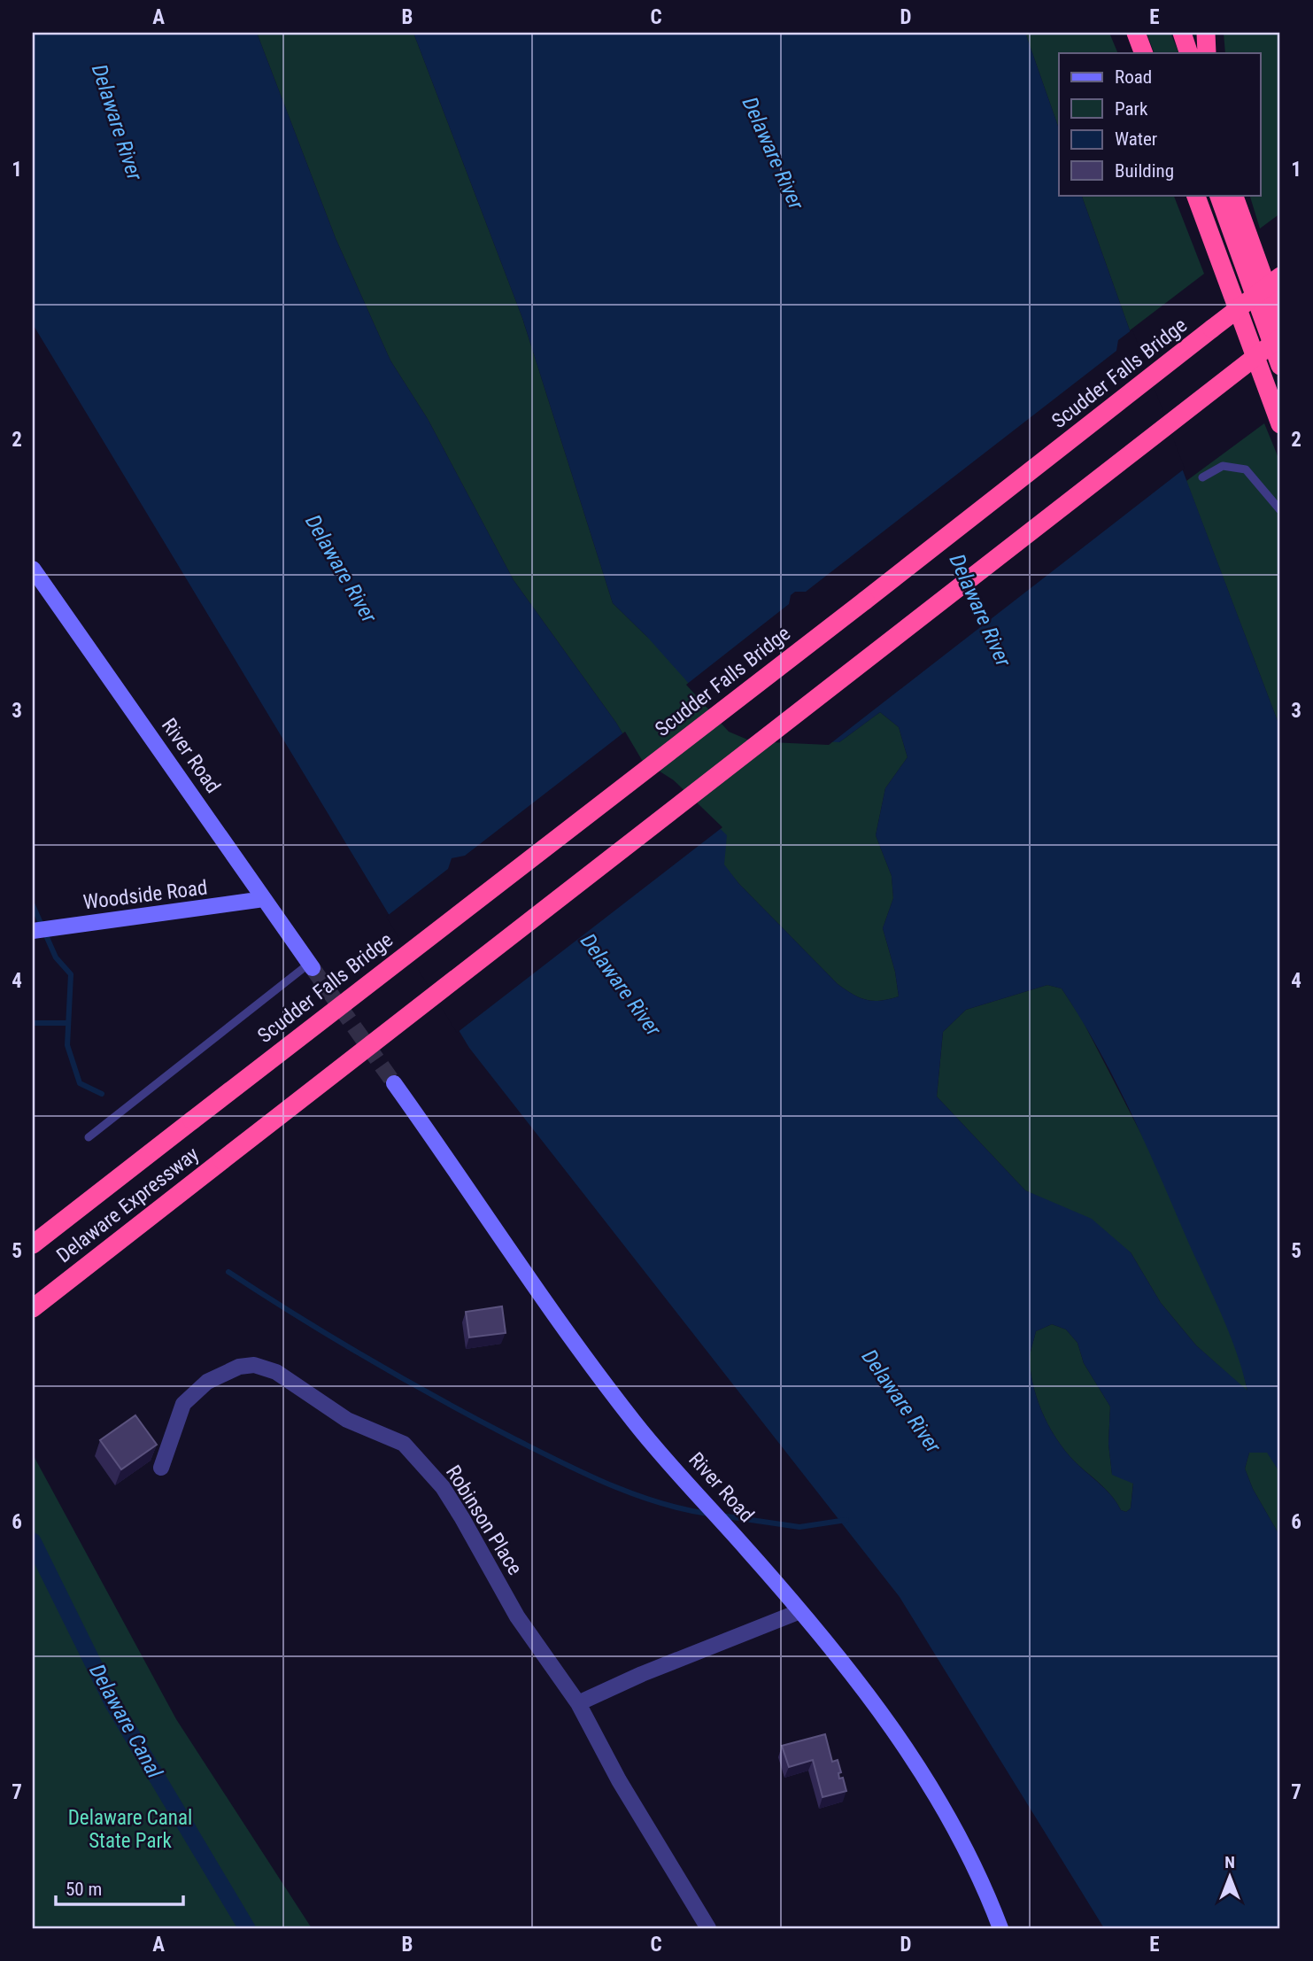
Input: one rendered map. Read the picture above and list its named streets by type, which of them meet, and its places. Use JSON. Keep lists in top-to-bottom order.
{
  "streets": {
    "highway": ["Scudder Falls Bridge", "Delaware Expressway"],
    "main road": ["River Road", "Woodside Road"],
    "street": ["Robinson Place"]
  },
  "crossings": [
    ["Scudder Falls Bridge", "Delaware Expressway"],
    ["River Road", "Woodside Road"]
  ],
  "water": ["Delaware River", "Delaware Canal"],
  "parks": ["Delaware Canal State Park"],
  "legend": [
    "Road",
    "Park",
    "Water",
    "Building"
  ],
  "scale_bar": "50 m",
  "north": "top",
  "grid": {
    "columns": [
      "A",
      "B",
      "C",
      "D",
      "E"
    ],
    "rows": [
      "1",
      "2",
      "3",
      "4",
      "5",
      "6",
      "7"
    ]
  }
}
